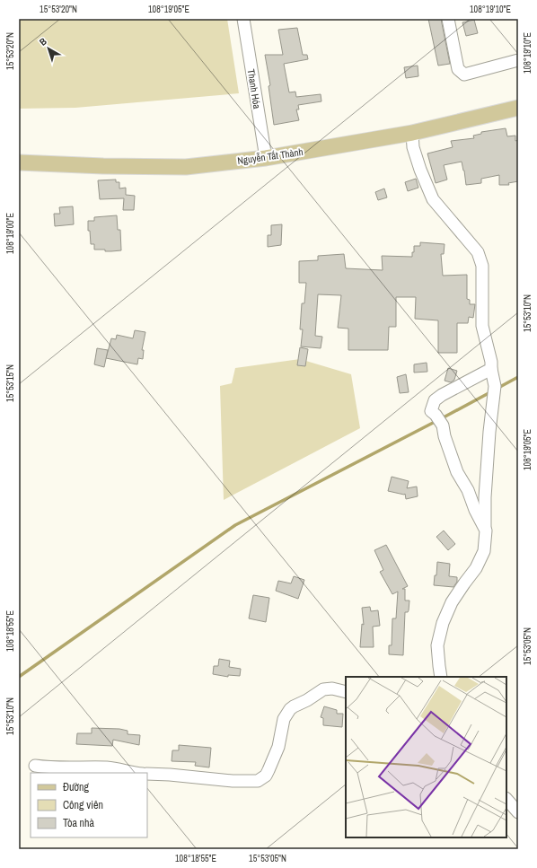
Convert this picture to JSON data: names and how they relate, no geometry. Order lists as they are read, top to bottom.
{
  "streets": {
    "main road": ["Nguyễn Tất Thành"],
    "street": ["Thanh Hóa"]
  },
  "crossings": [
    ["Thanh Hóa", "Nguyễn Tất Thành"]
  ],
  "legend": ["Đường", "Công viên", "Tòa nhà"],
  "north": "top left",
  "coordinates": [
    "15°53'20\"N",
    "108°19'05\"E",
    "108°19'10\"E",
    "108°19'00\"E",
    "15°53'10\"N",
    "15°53'15\"N",
    "108°18'55\"E",
    "15°53'05\"N"
  ]
}
